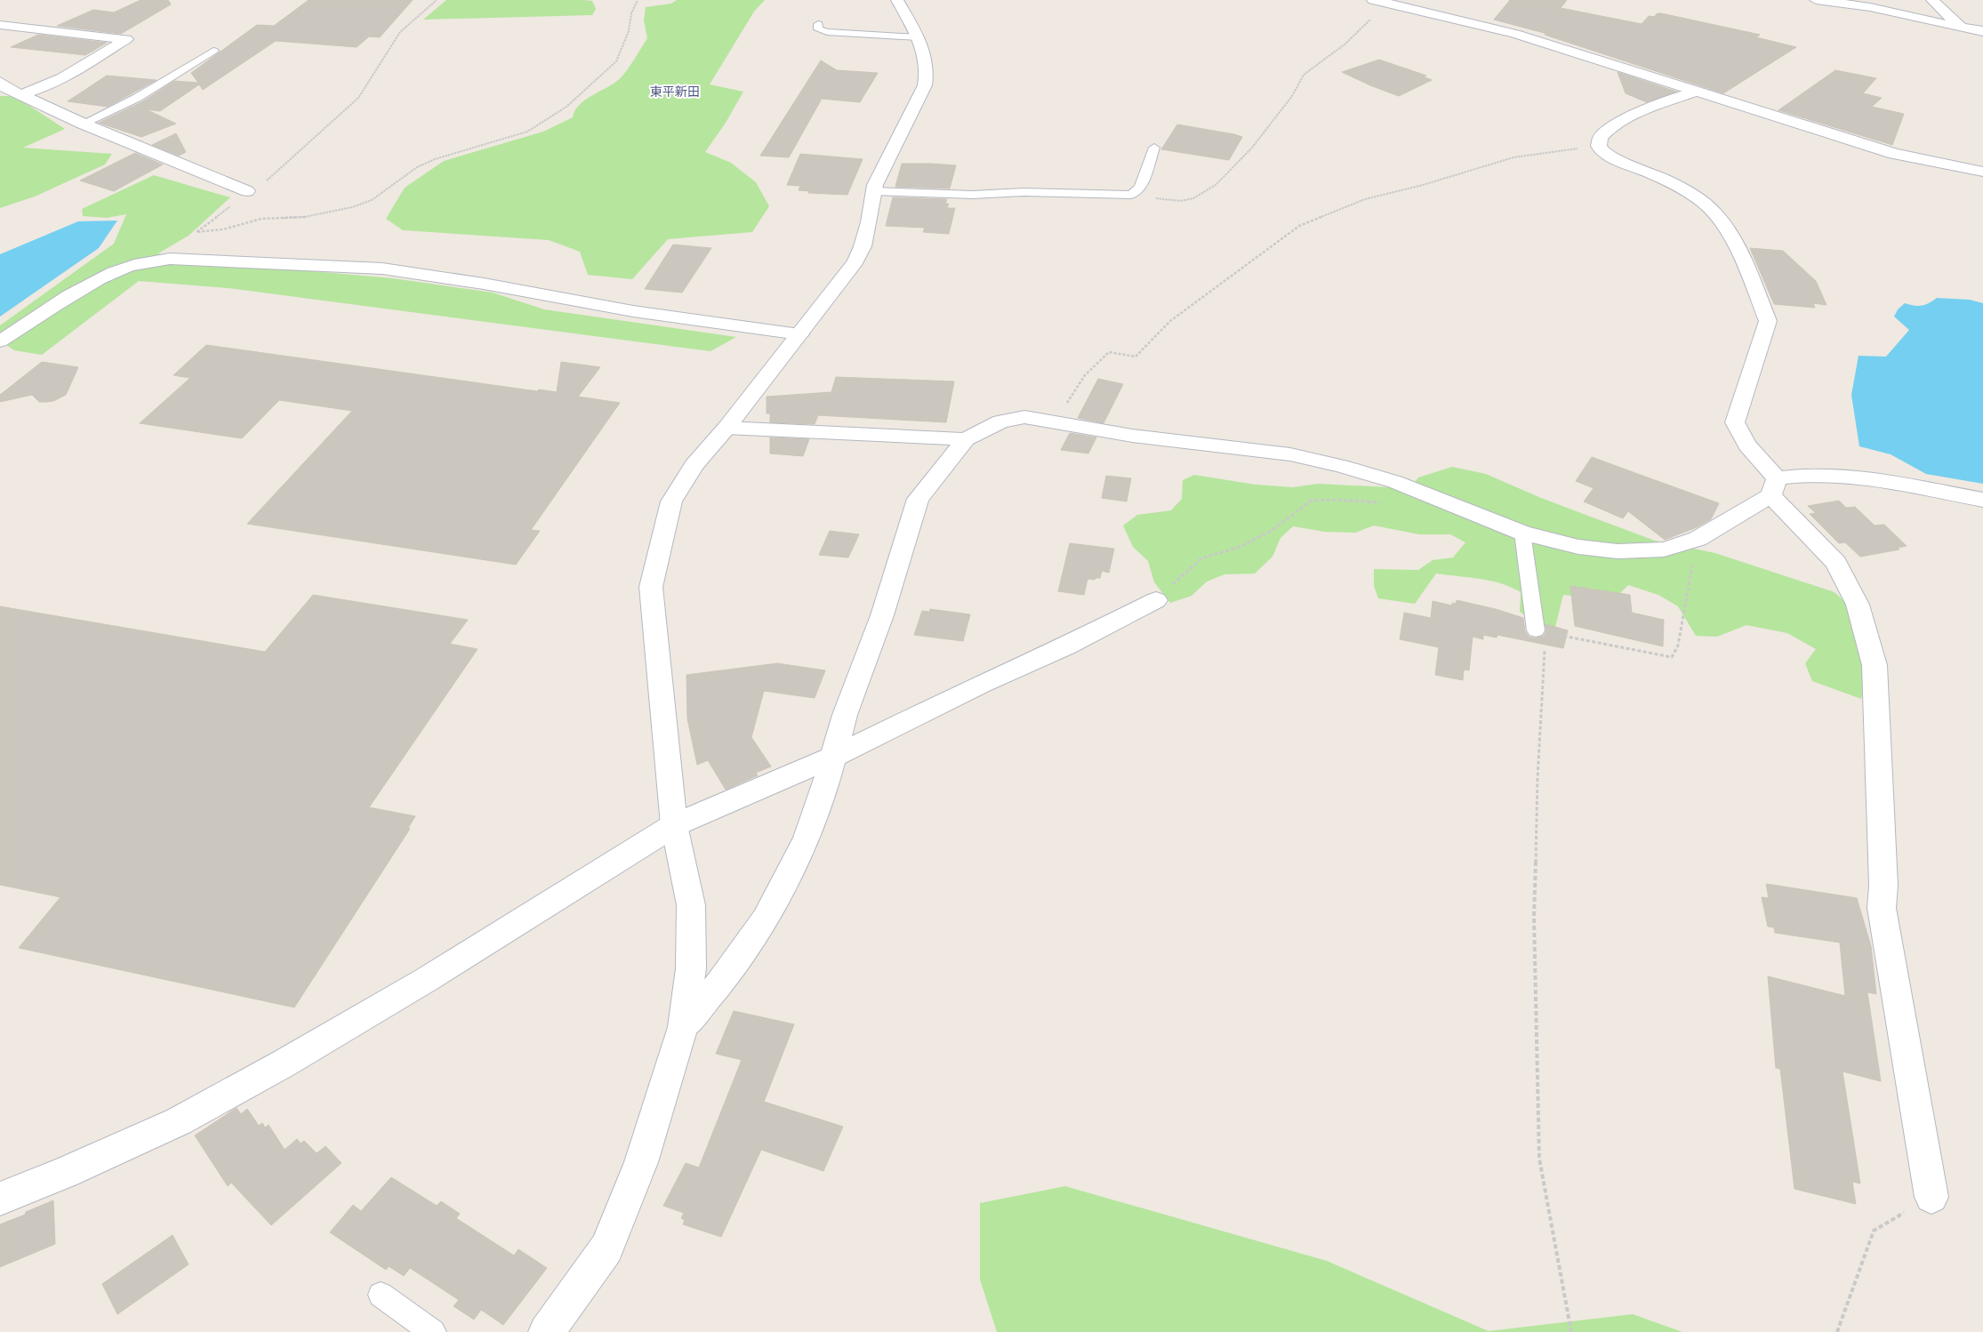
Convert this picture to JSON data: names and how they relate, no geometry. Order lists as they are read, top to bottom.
{
  "districts": ["東平新田"]
}
